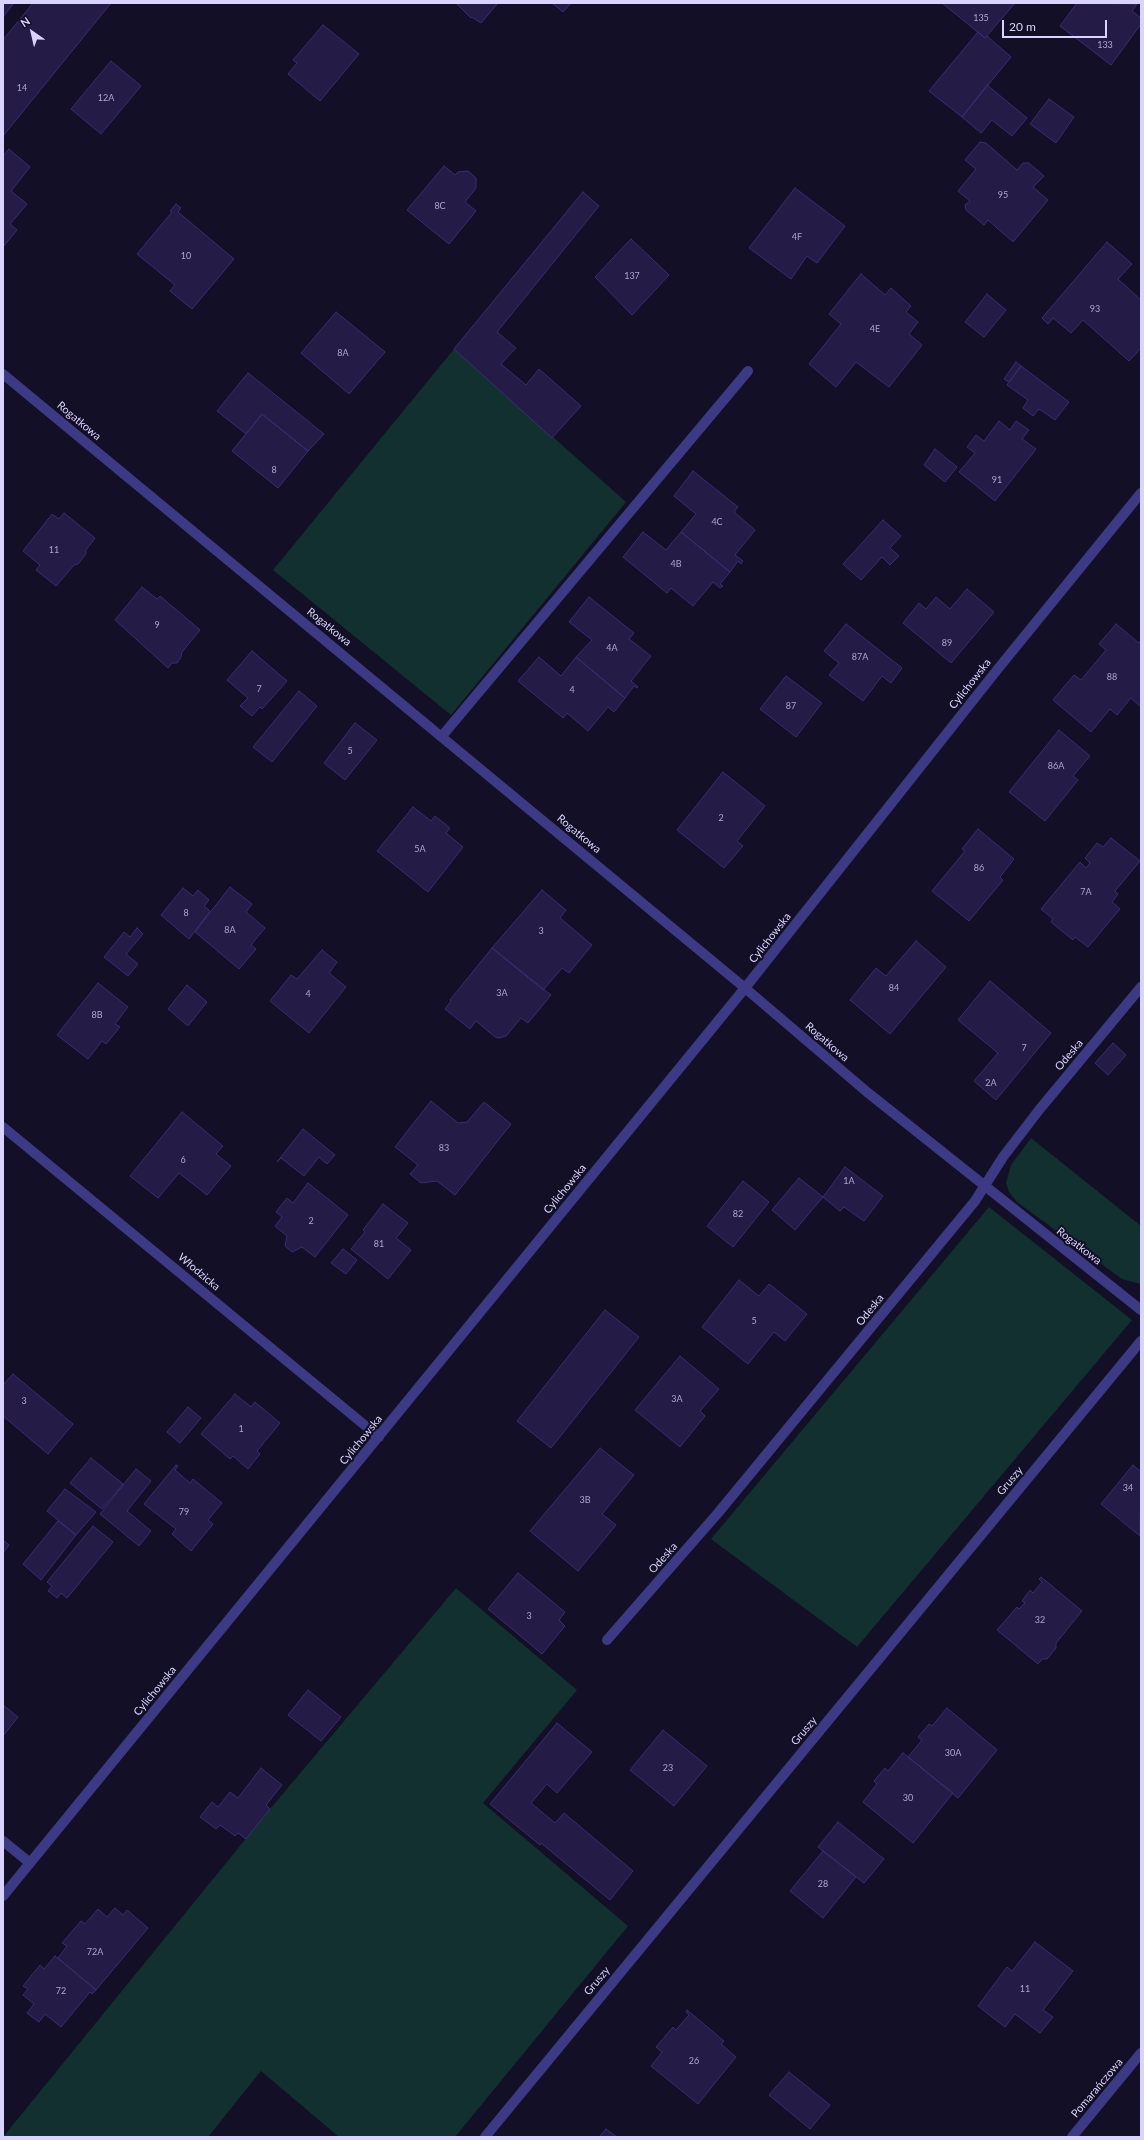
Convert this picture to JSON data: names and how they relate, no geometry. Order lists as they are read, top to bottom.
{
  "streets": {
    "street": [
      "Rogatkowa",
      "Cylichowska",
      "Odeska",
      "Włodzicka",
      "Gruszy",
      "Pomarańczowa"
    ]
  },
  "crossings": [
    ["Rogatkowa", "Cylichowska"],
    ["Rogatkowa", "Odeska"],
    ["Cylichowska", "Włodzicka"]
  ],
  "house_numbers": [
    "135",
    "133",
    "14",
    "12A",
    "95",
    "8C",
    "4F",
    "10",
    "137",
    "93",
    "4E",
    "8A",
    "8",
    "91",
    "4C",
    "11",
    "4B",
    "9",
    "89",
    "4A",
    "87A",
    "88",
    "7",
    "4",
    "87",
    "5",
    "86A",
    "2",
    "5A",
    "86",
    "7A",
    "8",
    "8A",
    "3",
    "84",
    "3A",
    "4",
    "8B",
    "7",
    "2A",
    "83",
    "6",
    "1A",
    "82",
    "2",
    "81",
    "5",
    "3A",
    "3",
    "1",
    "34",
    "3B",
    "79",
    "3",
    "32",
    "30A",
    "23",
    "30",
    "28",
    "72A",
    "11",
    "72",
    "26"
  ],
  "scale_bar": "20 m",
  "north": "top left"
}
